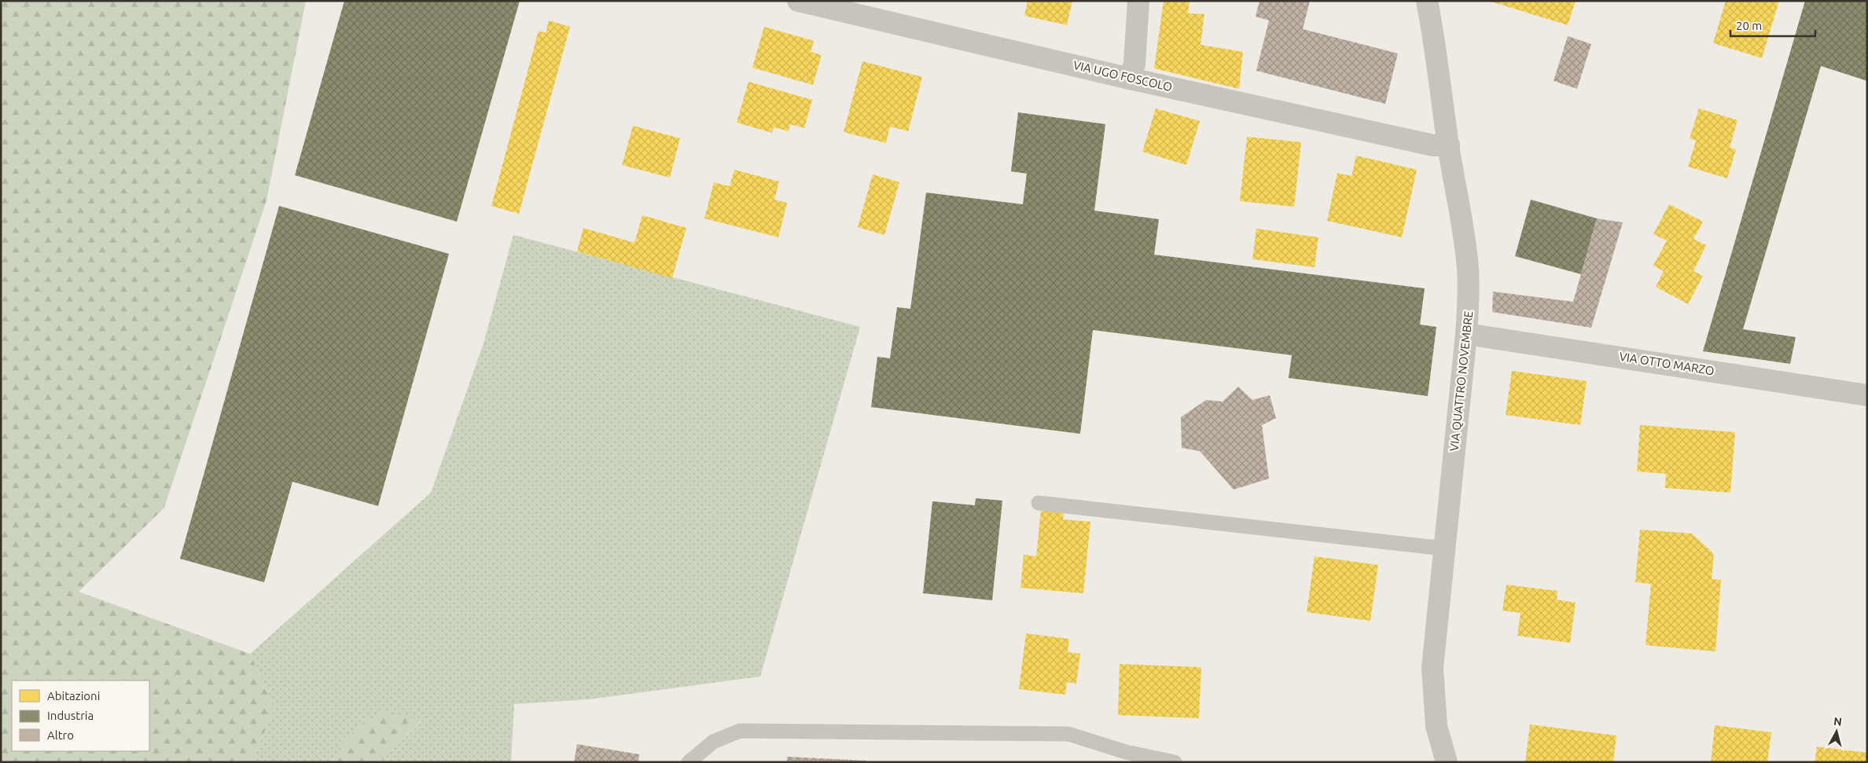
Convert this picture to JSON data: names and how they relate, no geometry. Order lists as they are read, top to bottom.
{
  "streets": {
    "street": ["VIA UGO FOSCOLO", "VIA OTTO MARZO", "VIA QUATTRO NOVEMBRE"]
  },
  "crossings": [
    ["VIA UGO FOSCOLO", "VIA QUATTRO NOVEMBRE"],
    ["VIA OTTO MARZO", "VIA QUATTRO NOVEMBRE"]
  ],
  "legend": ["Abitazioni", "Industria", "Altro"],
  "scale_bar": "20 m",
  "north": "top"
}
